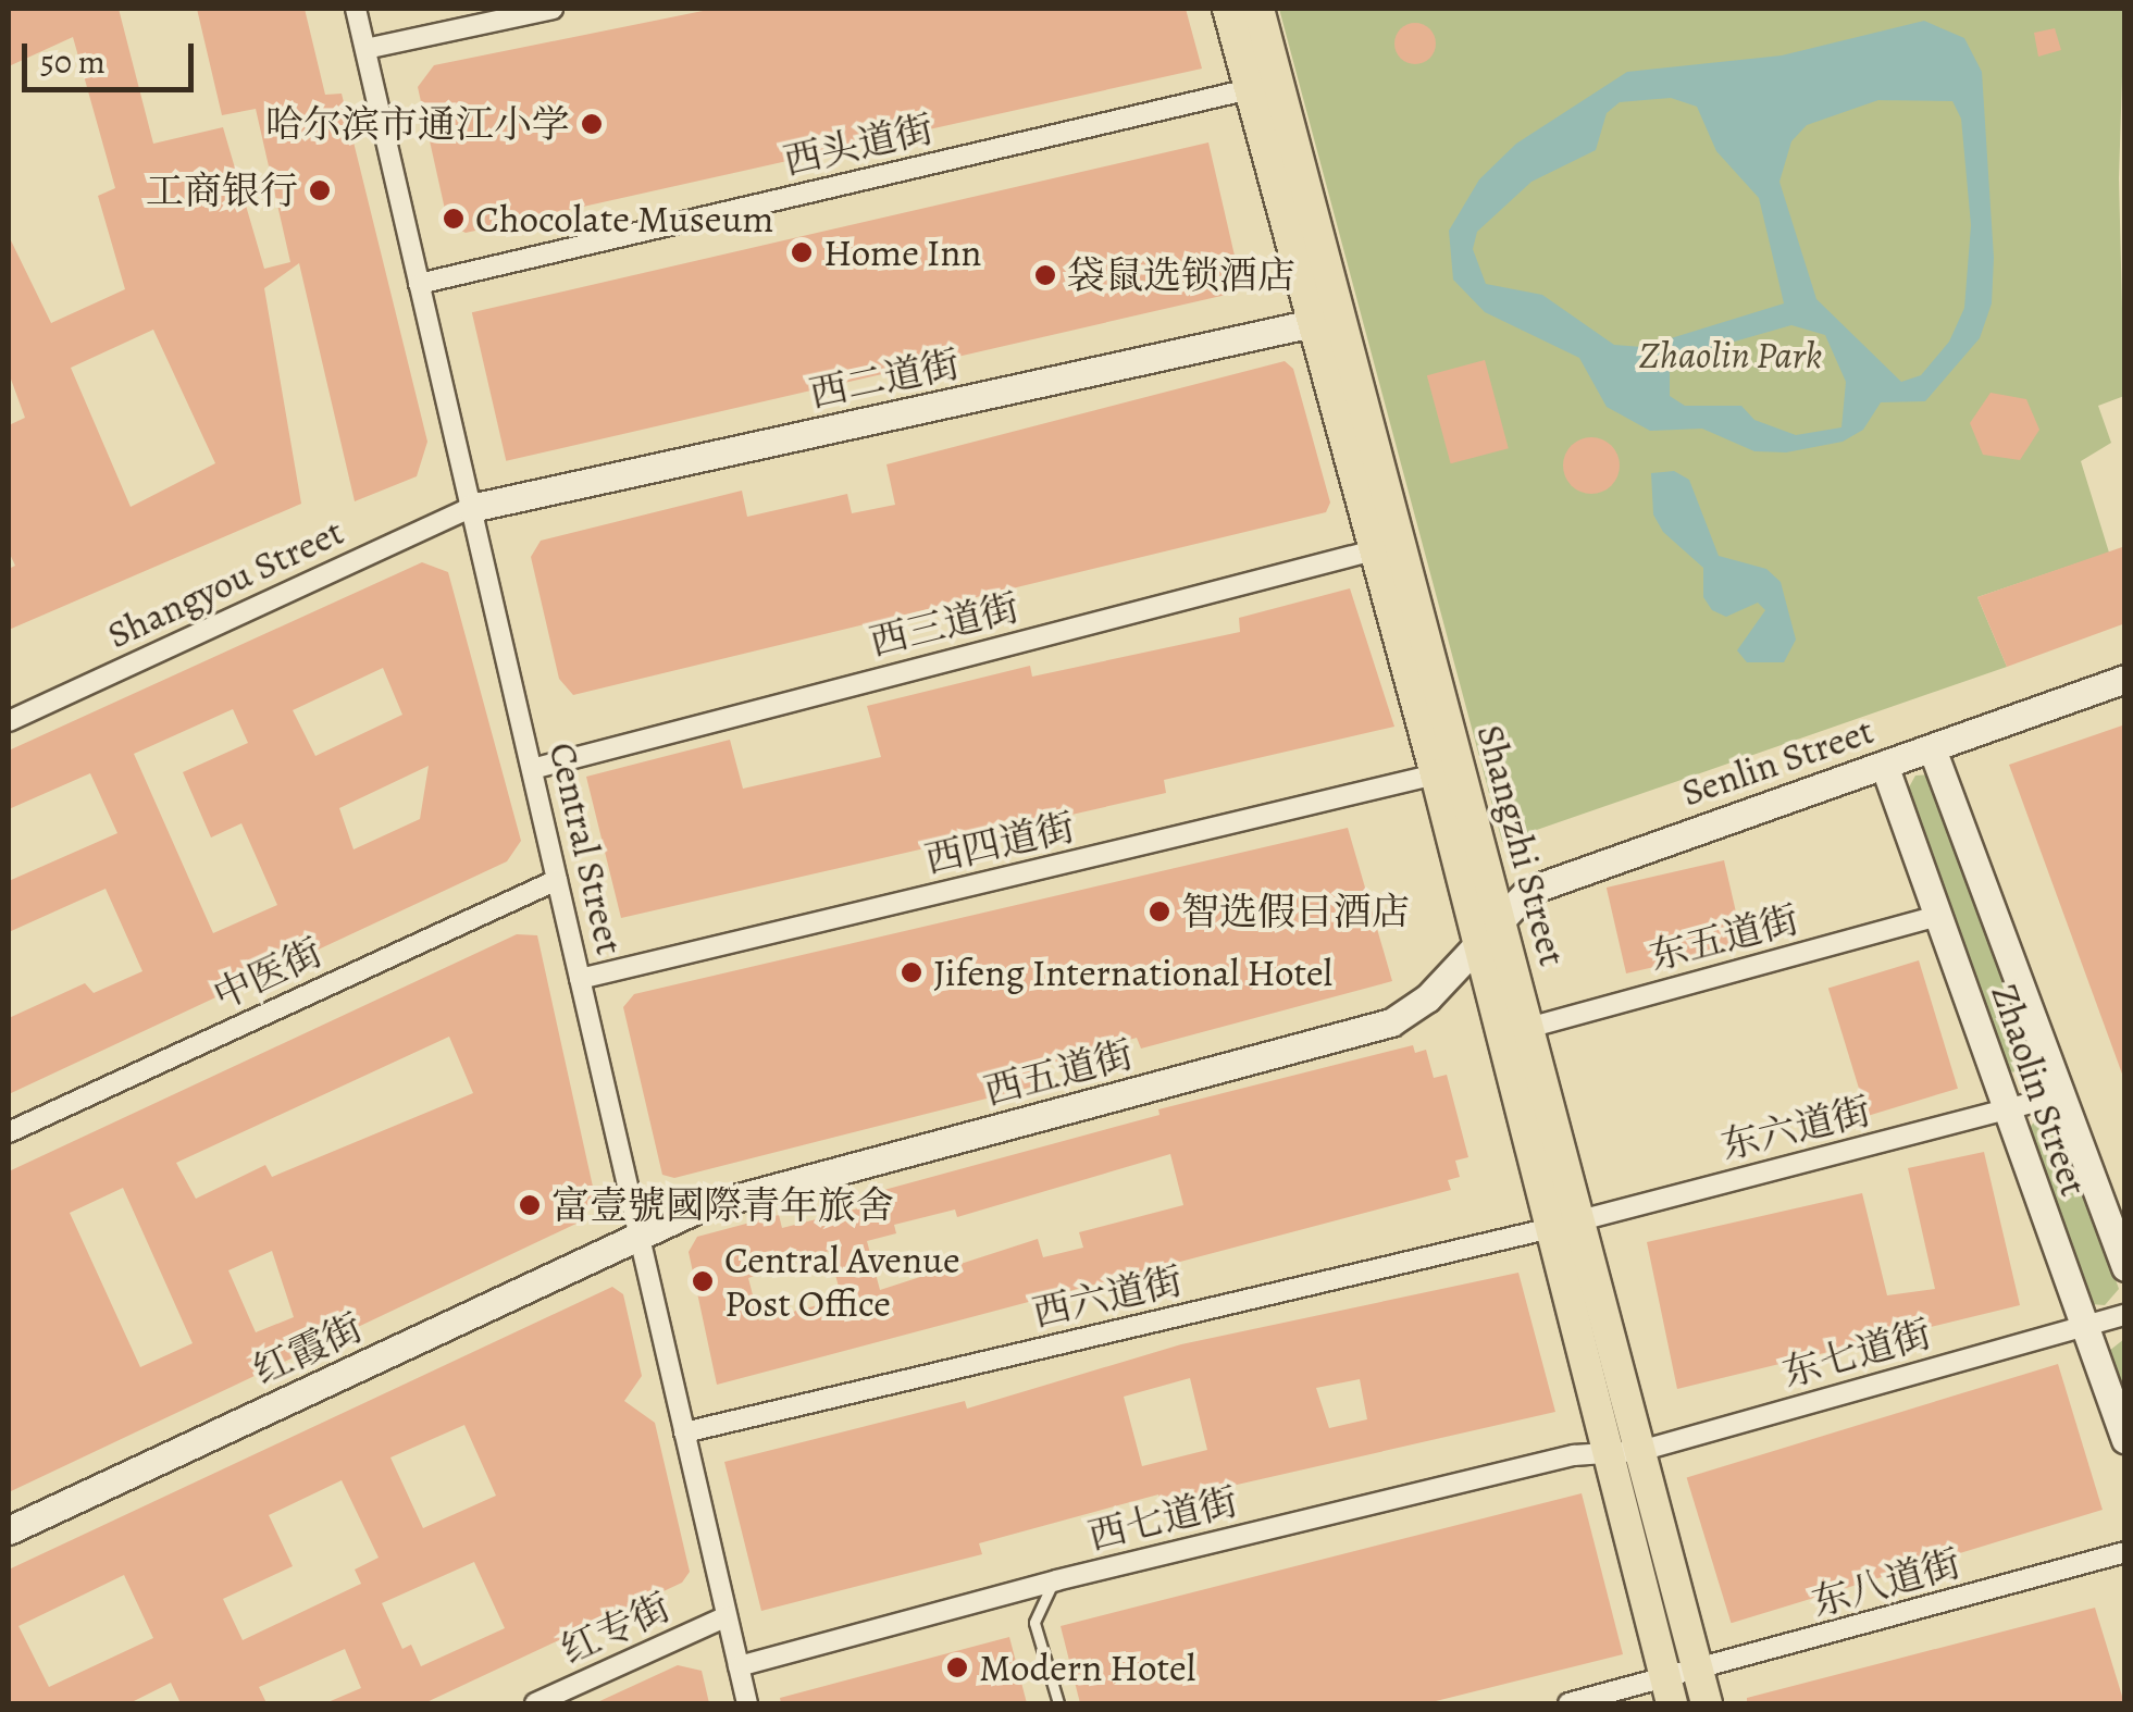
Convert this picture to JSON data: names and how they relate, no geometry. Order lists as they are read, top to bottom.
{
  "streets": {
    "main road": [
      "西二道街",
      "Senlin Street",
      "Shangzhi Street",
      "西五道街",
      "Zhaolin Street",
      "红霞街"
    ],
    "street": [
      "西头道街",
      "Shangyou Street",
      "西三道街",
      "西四道街",
      "Central Street",
      "东五道街",
      "中医街",
      "东六道街",
      "西六道街",
      "东七道街",
      "西七道街",
      "东八道街",
      "红专街"
    ]
  },
  "crossings": [
    ["西头道街", "Shangzhi Street"],
    ["西头道街", "Central Street"],
    ["西二道街", "Shangyou Street"],
    ["西二道街", "Shangzhi Street"],
    ["西二道街", "Central Street"],
    ["Shangyou Street", "Central Street"],
    ["西三道街", "Shangzhi Street"],
    ["西三道街", "Central Street"],
    ["Senlin Street", "Shangzhi Street"],
    ["Senlin Street", "西五道街"],
    ["Senlin Street", "Zhaolin Street"],
    ["西四道街", "Shangzhi Street"],
    ["西四道街", "Central Street"],
    ["Shangzhi Street", "东五道街"],
    ["Shangzhi Street", "西五道街"],
    ["Shangzhi Street", "东六道街"],
    ["Shangzhi Street", "西六道街"],
    ["Shangzhi Street", "东七道街"],
    ["Shangzhi Street", "西七道街"],
    ["Shangzhi Street", "东八道街"],
    ["Central Street", "中医街"],
    ["Central Street", "西五道街"],
    ["Central Street", "西六道街"],
    ["Central Street", "红霞街"],
    ["Central Street", "西七道街"],
    ["Central Street", "红专街"],
    ["东五道街", "Zhaolin Street"],
    ["西五道街", "红霞街"],
    ["Zhaolin Street", "东六道街"],
    ["Zhaolin Street", "东七道街"],
    ["东六道街", "西六道街"],
    ["东七道街", "西七道街"]
  ],
  "parks": ["Zhaolin Park"],
  "places": [
    "哈尔滨市通江小学",
    "工商银行",
    "Chocolate Museum",
    "Home Inn",
    "袋鼠选锁酒店",
    "智选假日酒店",
    "Jifeng International Hotel",
    "富壹號國際青年旅舍",
    "Central Avenue Post Office",
    "Modern Hotel"
  ],
  "scale_bar": "50 m"
}
